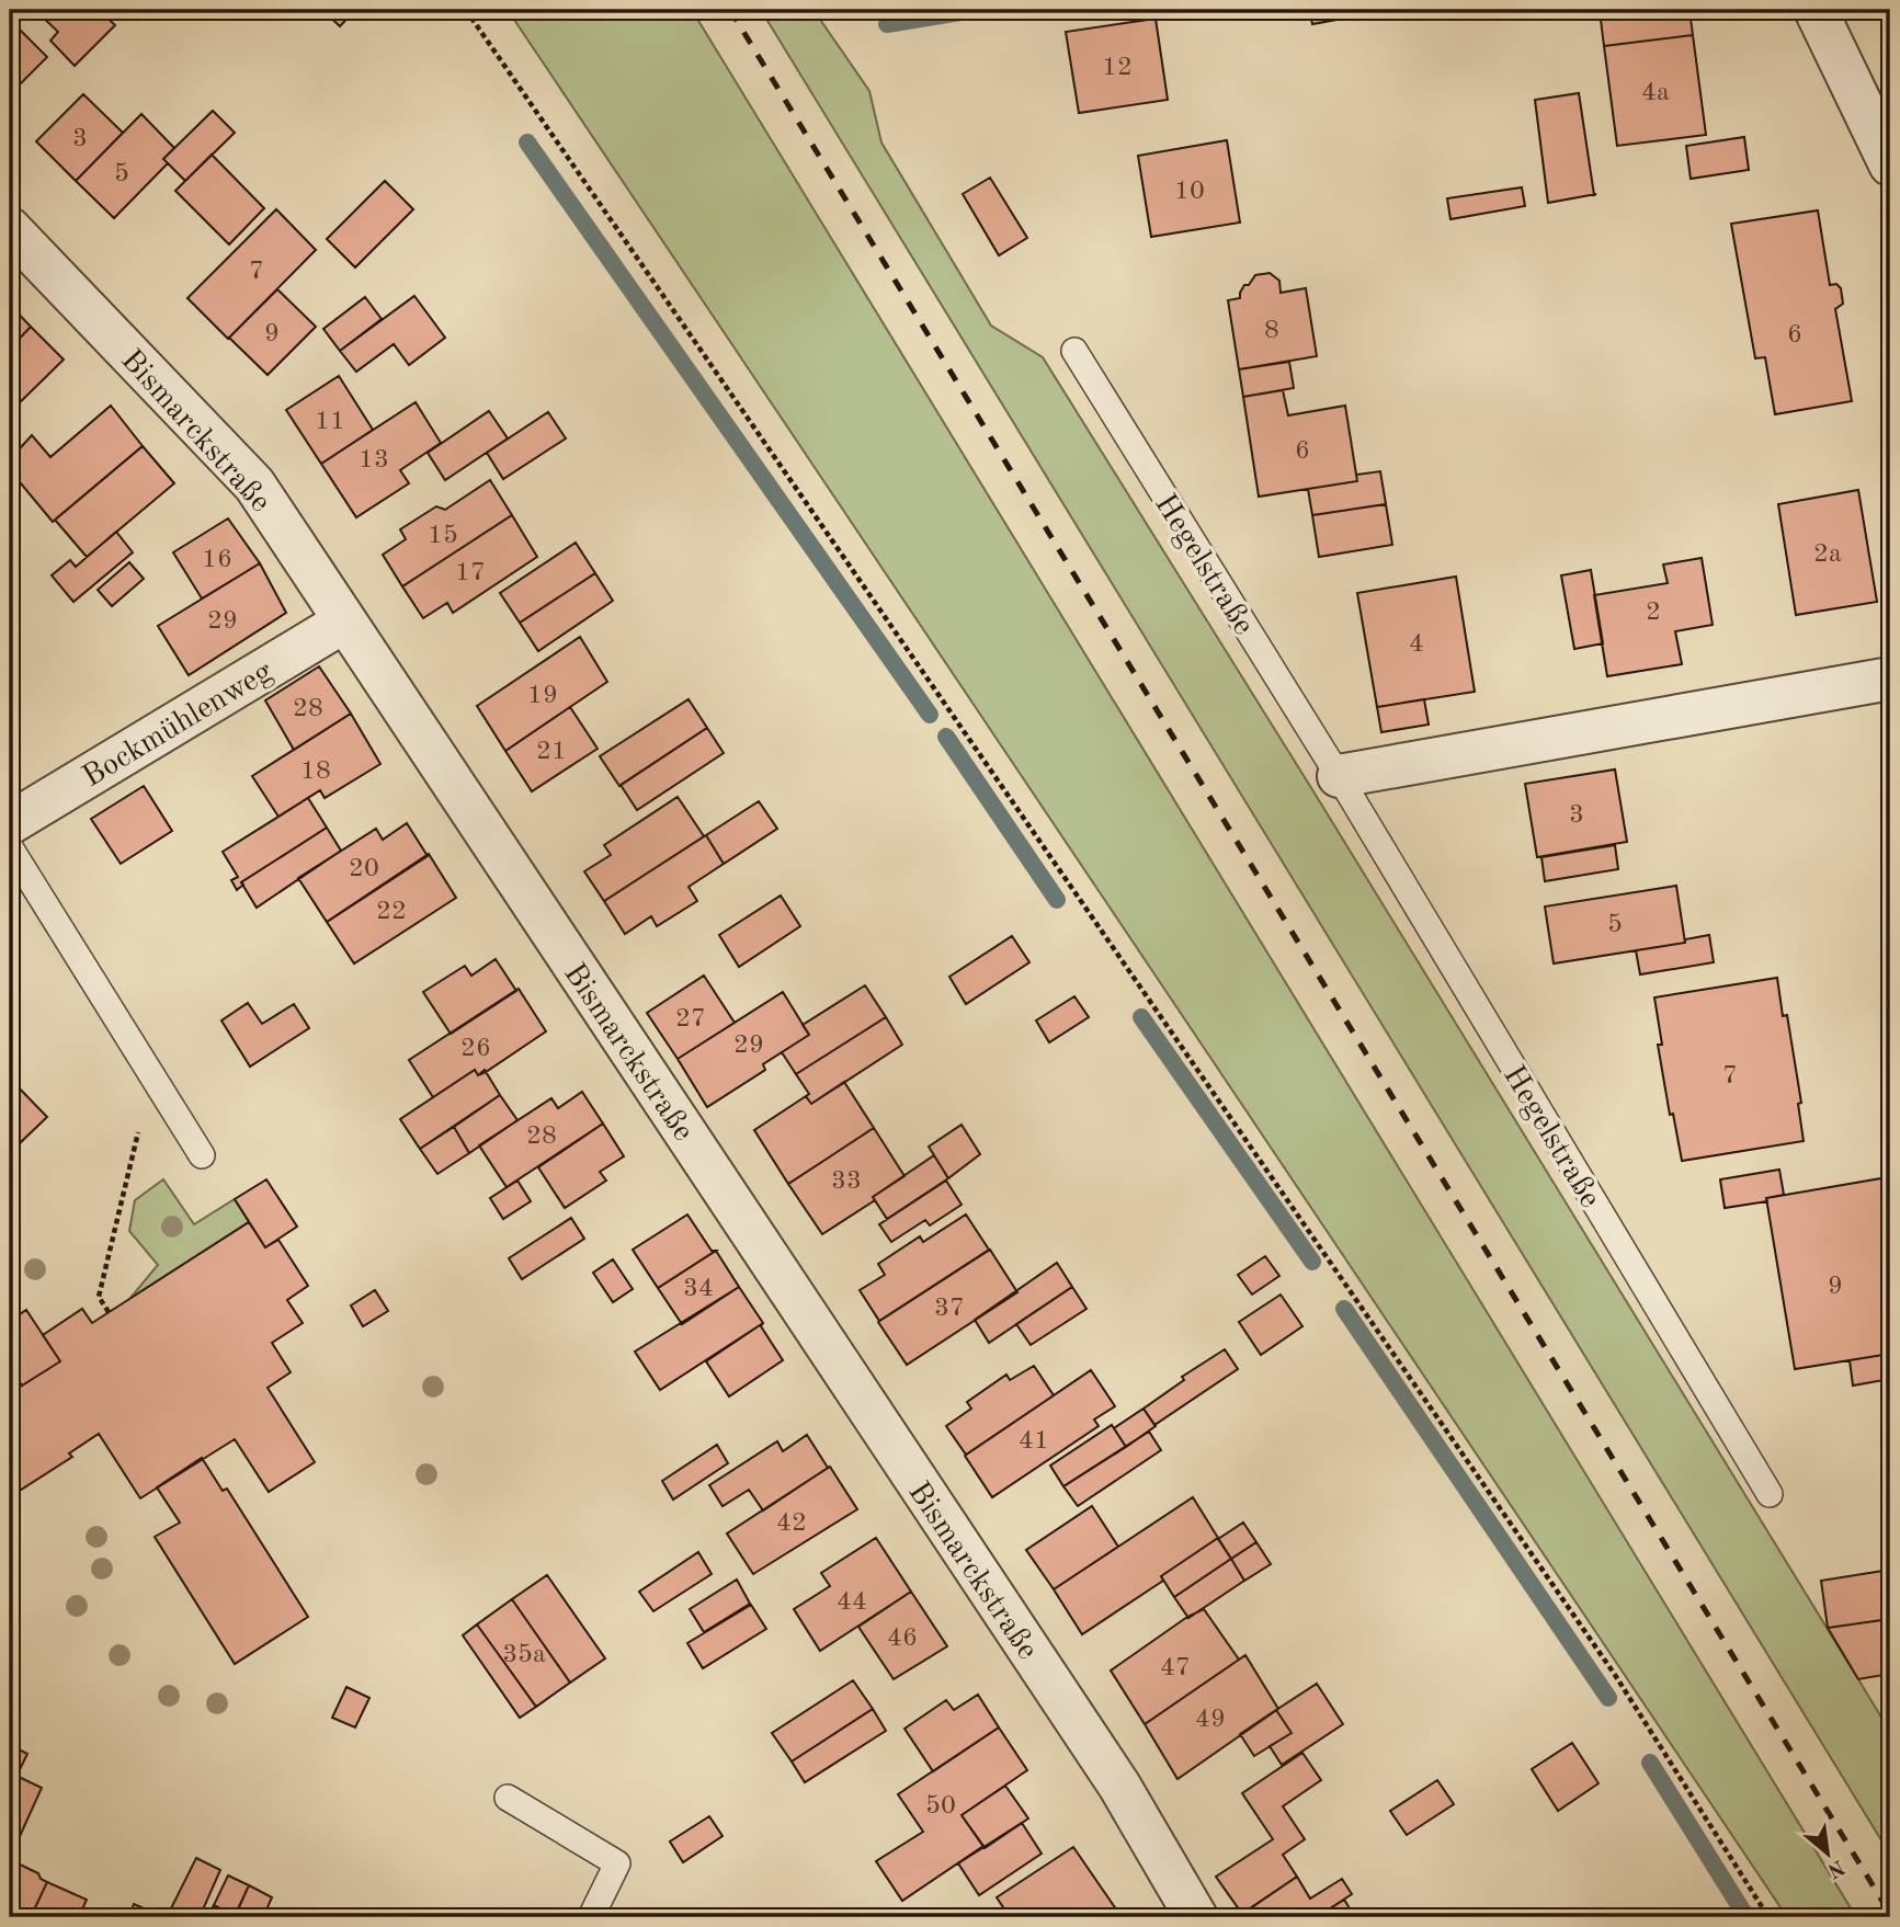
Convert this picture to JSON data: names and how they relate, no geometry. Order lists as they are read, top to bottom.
{
  "streets": {
    "street": ["Bismarckstraße", "Bockmühlenweg"],
    "lane": ["Hegelstraße"]
  },
  "crossings": [
    ["Bismarckstraße", "Bockmühlenweg"]
  ],
  "house_numbers": [
    "12",
    "4a",
    "3",
    "5",
    "10",
    "7",
    "8",
    "9",
    "6",
    "11",
    "6",
    "13",
    "15",
    "2a",
    "16",
    "17",
    "2",
    "29",
    "4",
    "19",
    "28",
    "21",
    "18",
    "3",
    "20",
    "22",
    "5",
    "27",
    "29",
    "26",
    "7",
    "28",
    "33",
    "9",
    "34",
    "37",
    "41",
    "42",
    "44",
    "46",
    "35a",
    "47",
    "49",
    "50"
  ],
  "north": "bottom right"
}
